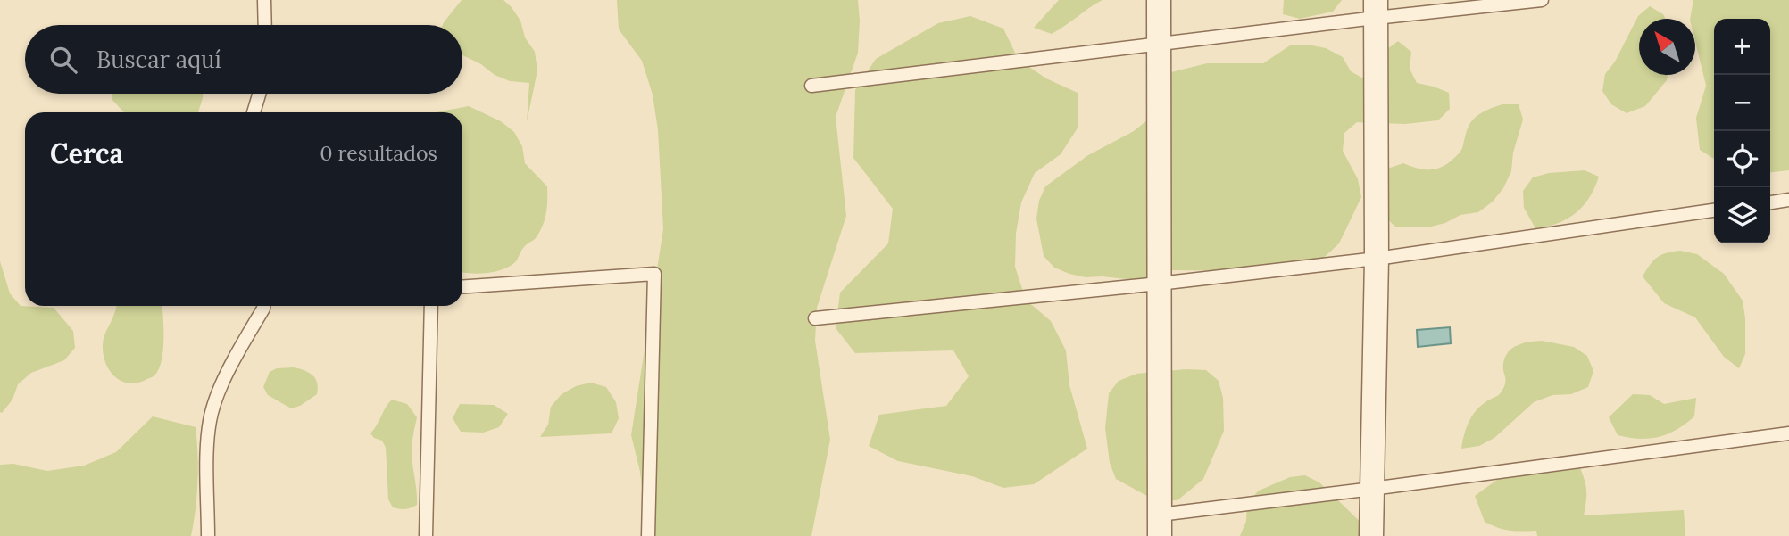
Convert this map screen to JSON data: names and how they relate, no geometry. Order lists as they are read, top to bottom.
{
  "north": "top left",
  "page": {
    "map_buttons": ["+", "−"],
    "search": "Buscar aquí",
    "heading": ["Cerca", "0 resultados"]
  }
}
